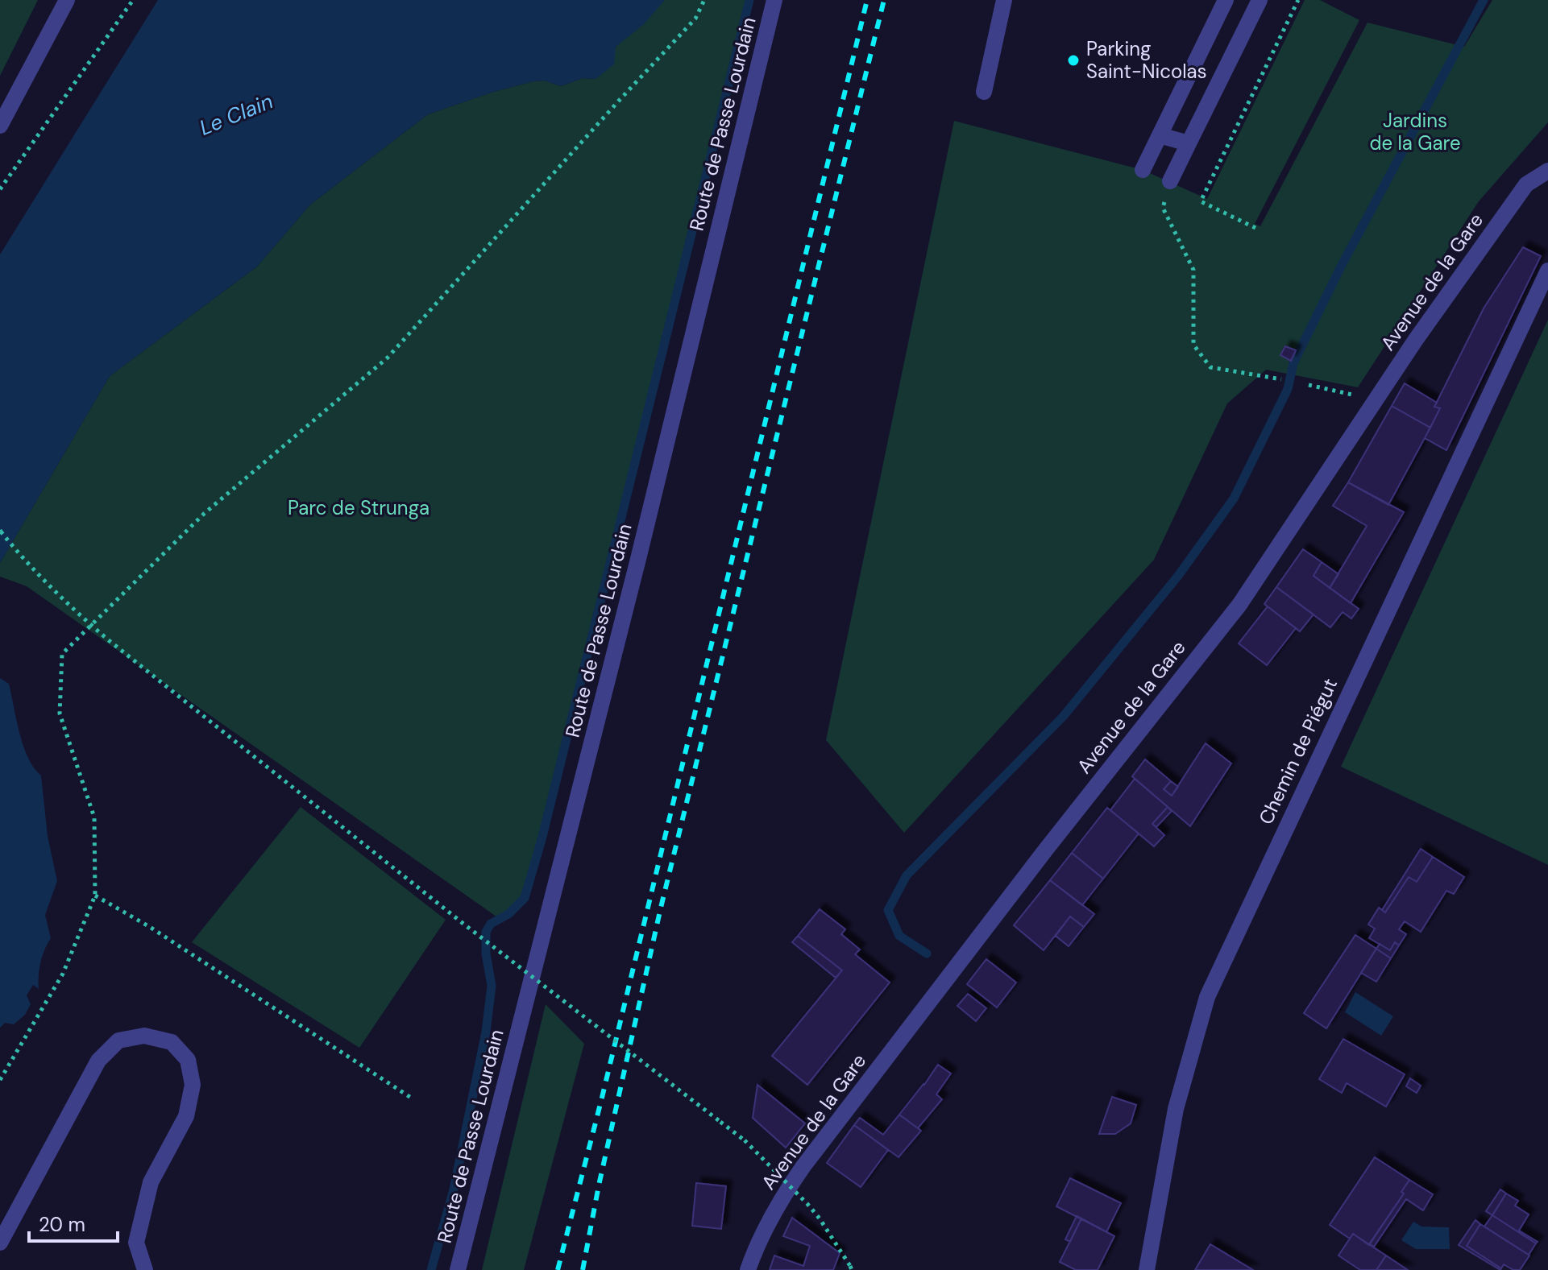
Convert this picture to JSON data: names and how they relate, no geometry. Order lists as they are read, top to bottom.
{
  "streets": {
    "street": ["Route de Passe Lourdain", "Avenue de la Gare", "Chemin de Piégut"]
  },
  "water": ["Le Clain"],
  "parks": ["Jardins de la Gare", "Parc de Strunga"],
  "places": ["Parking Saint-Nicolas"],
  "scale_bar": "20 m"
}
